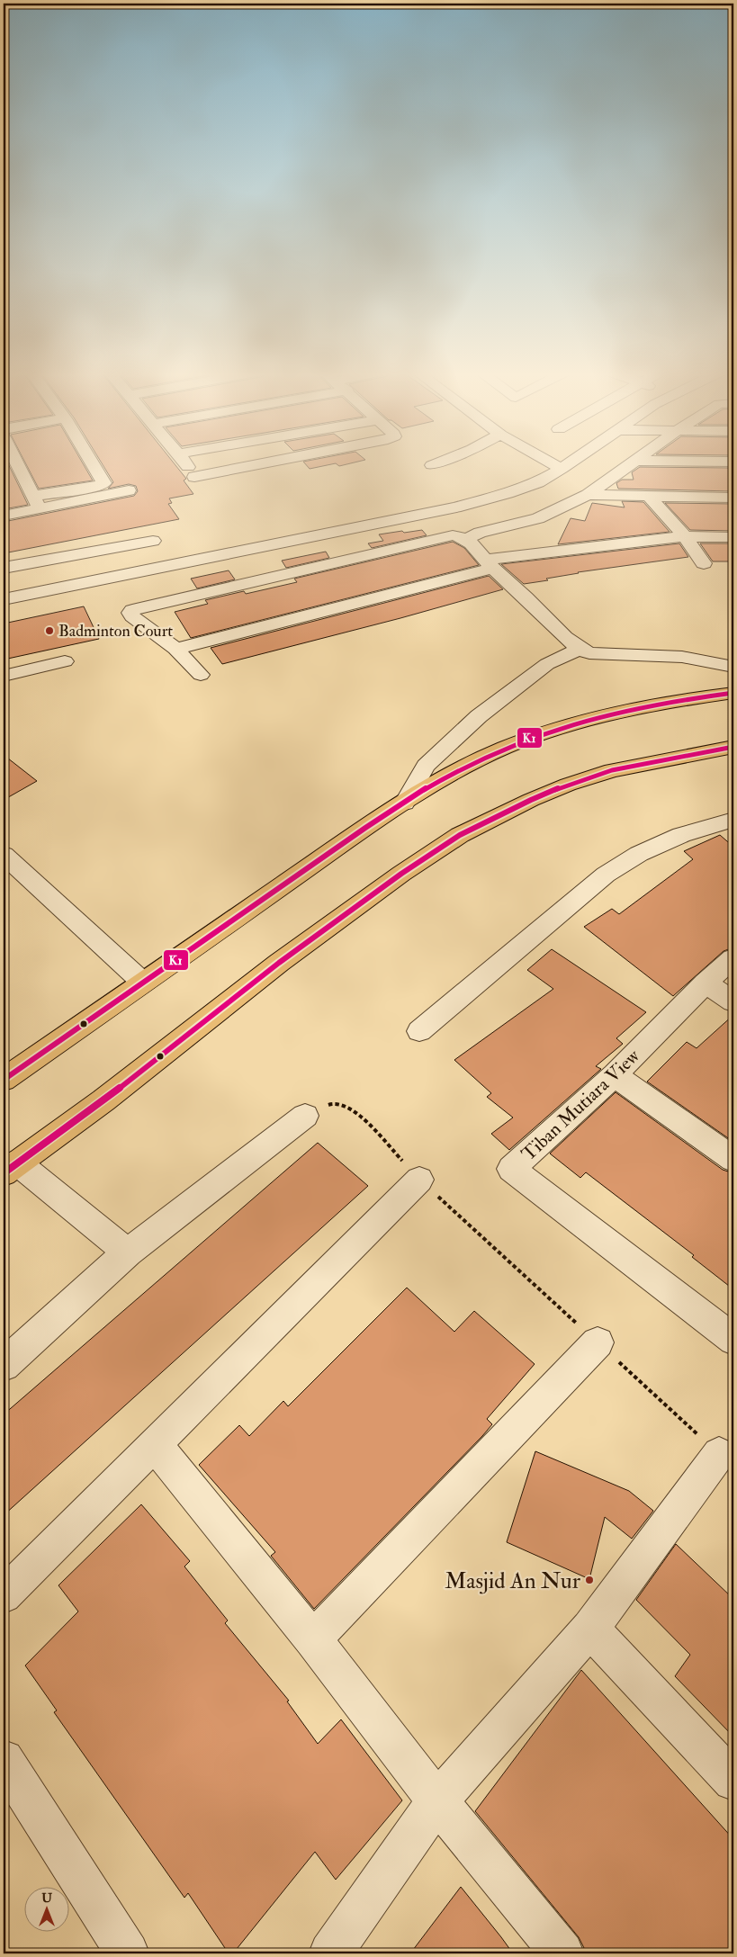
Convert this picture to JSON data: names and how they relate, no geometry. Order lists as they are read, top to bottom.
{
  "streets": {
    "street": ["Tiban Mutiara View"]
  },
  "places": ["Badminton Court", "Masjid An Nur"],
  "lines": ["transit line K1"],
  "north": "top"
}
